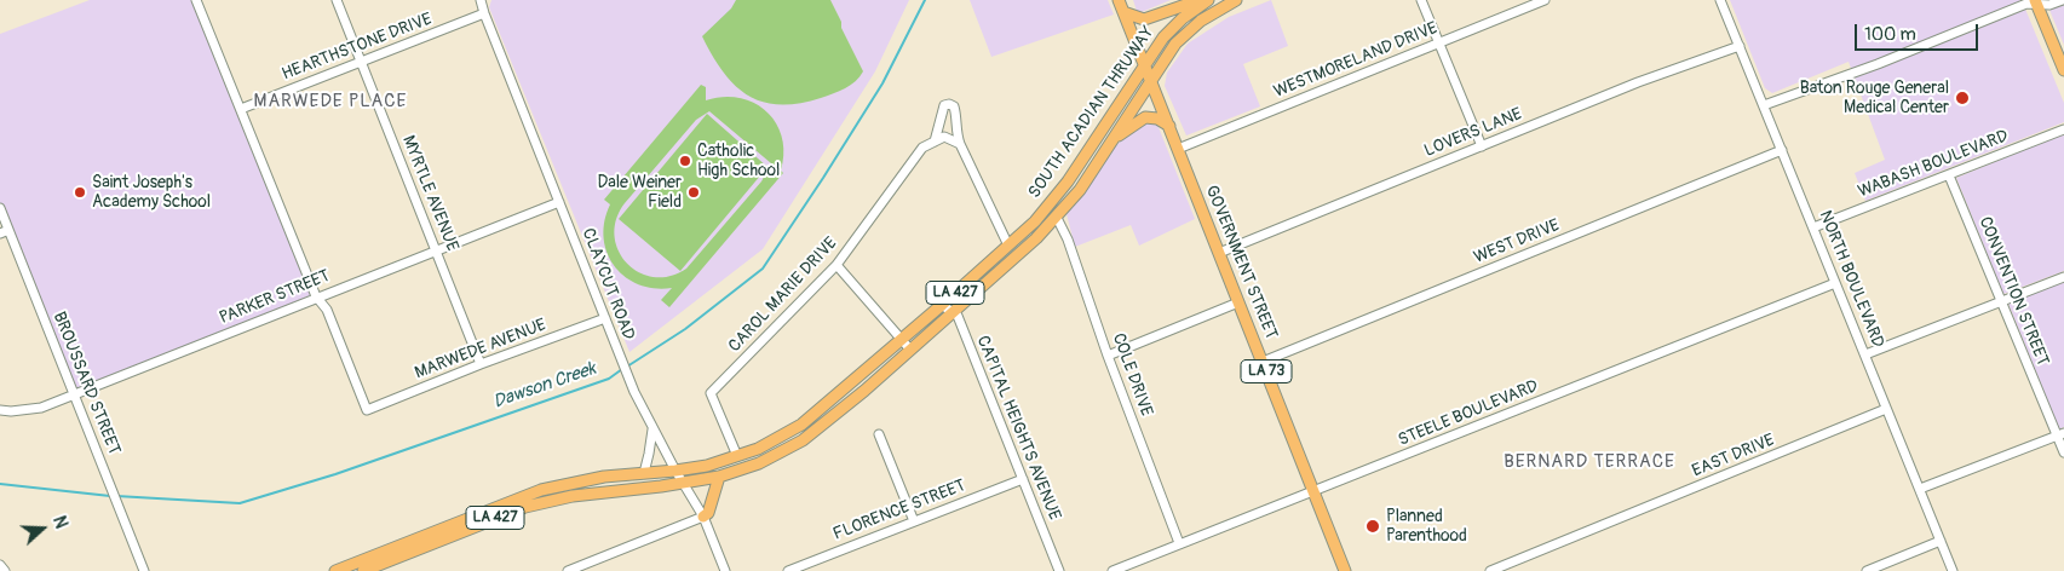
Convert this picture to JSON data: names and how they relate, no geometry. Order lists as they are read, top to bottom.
{
  "streets": {
    "main road": [
      "SOUTH ACADIAN THRUWAY",
      "GOVERNMENT STREET",
      "LA 427",
      "LA 73"
    ],
    "street": [
      "HEARTHSTONE DRIVE",
      "WESTMORELAND DRIVE",
      "LOVERS LANE",
      "WABASH BOULEVARD",
      "MYRTLE AVENUE",
      "WEST DRIVE",
      "NORTH BOULEVARD",
      "CLAYCUT ROAD",
      "CONVENTION STREET",
      "CAROL MARIE DRIVE",
      "PARKER STREET",
      "MARWEDE AVENUE",
      "COLE DRIVE",
      "BROUSSARD STREET",
      "STEELE BOULEVARD",
      "CAPITAL HEIGHTS AVENUE",
      "EAST DRIVE",
      "FLORENCE STREET"
    ]
  },
  "crossings": [
    ["HEARTHSTONE DRIVE", "MYRTLE AVENUE"],
    ["HEARTHSTONE DRIVE", "CLAYCUT ROAD"],
    ["WESTMORELAND DRIVE", "GOVERNMENT STREET"],
    ["SOUTH ACADIAN THRUWAY", "GOVERNMENT STREET"],
    ["SOUTH ACADIAN THRUWAY", "CLAYCUT ROAD"],
    ["SOUTH ACADIAN THRUWAY", "CAROL MARIE DRIVE"],
    ["SOUTH ACADIAN THRUWAY", "COLE DRIVE"],
    ["SOUTH ACADIAN THRUWAY", "CAPITAL HEIGHTS AVENUE"],
    ["LOVERS LANE", "GOVERNMENT STREET"],
    ["LOVERS LANE", "NORTH BOULEVARD"],
    ["WABASH BOULEVARD", "NORTH BOULEVARD"],
    ["WABASH BOULEVARD", "CONVENTION STREET"],
    ["MYRTLE AVENUE", "PARKER STREET"],
    ["MYRTLE AVENUE", "MARWEDE AVENUE"],
    ["WEST DRIVE", "GOVERNMENT STREET"],
    ["WEST DRIVE", "NORTH BOULEVARD"],
    ["GOVERNMENT STREET", "STEELE BOULEVARD"],
    ["NORTH BOULEVARD", "STEELE BOULEVARD"],
    ["NORTH BOULEVARD", "EAST DRIVE"],
    ["CLAYCUT ROAD", "PARKER STREET"],
    ["CLAYCUT ROAD", "MARWEDE AVENUE"],
    ["PARKER STREET", "MARWEDE AVENUE"],
    ["PARKER STREET", "BROUSSARD STREET"],
    ["COLE DRIVE", "STEELE BOULEVARD"],
    ["CAPITAL HEIGHTS AVENUE", "FLORENCE STREET"]
  ],
  "districts": ["MARWEDE PLACE", "BERNARD TERRACE"],
  "water": ["Dawson Creek"],
  "places": [
    "Baton Rouge General Medical Center",
    "Catholic High School",
    "Saint Joseph's Academy School",
    "Dale Weiner Field",
    "Planned Parenthood"
  ],
  "scale_bar": "100 m",
  "north": "right"
}
